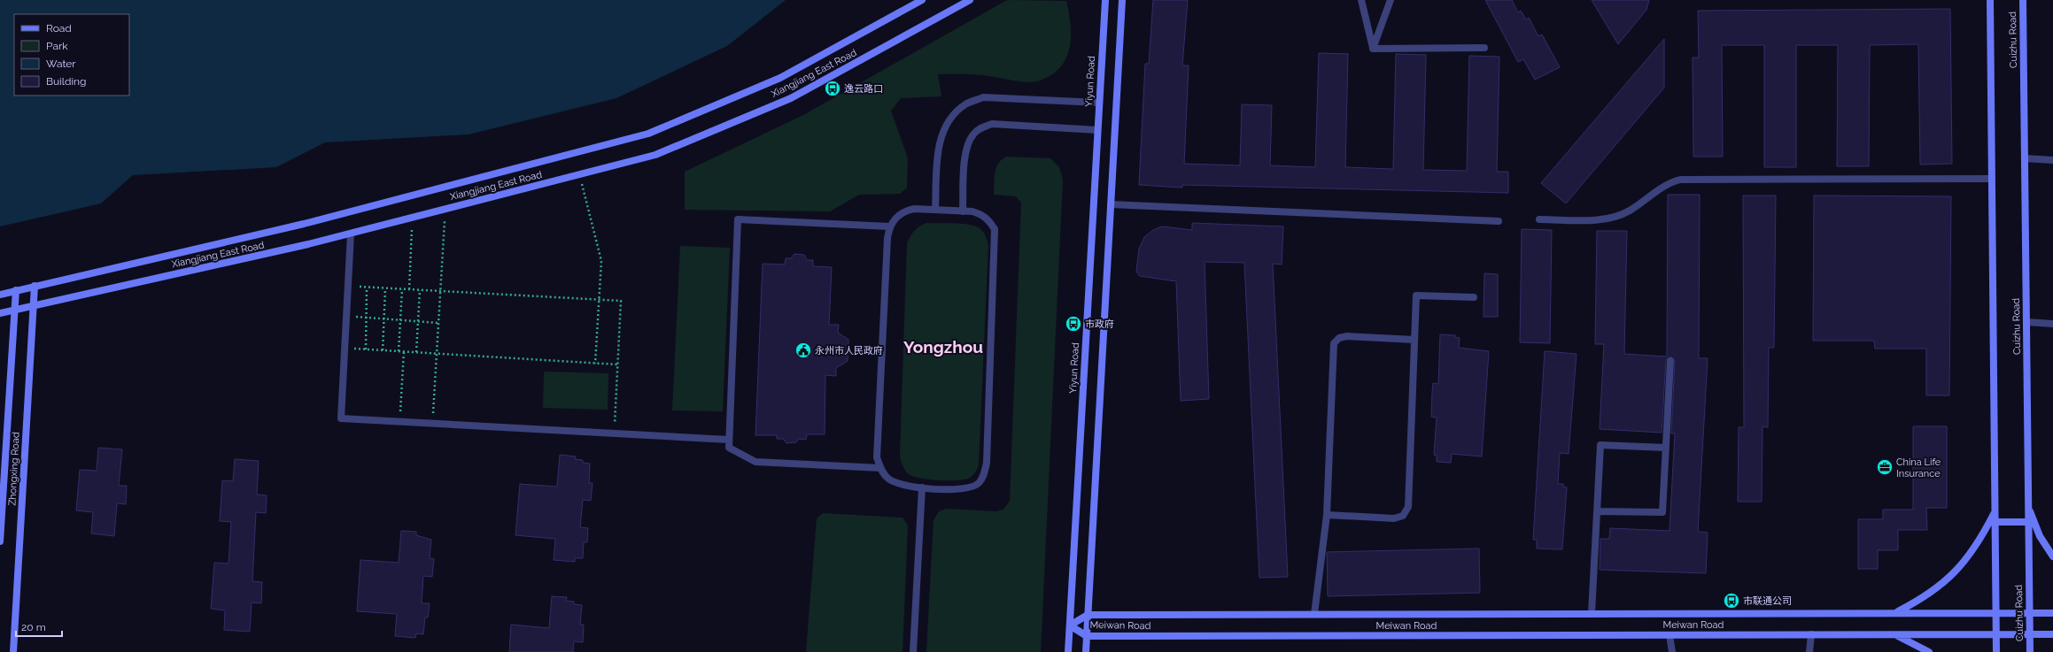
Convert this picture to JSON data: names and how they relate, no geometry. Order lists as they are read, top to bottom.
{
  "streets": {
    "street": [
      "Cuizhu Road",
      "Xiangjiang East Road",
      "Yiyun Road",
      "Zhongxing Road",
      "Meiwan Road"
    ]
  },
  "crossings": [
    ["Cuizhu Road", "Meiwan Road"],
    ["Xiangjiang East Road", "Zhongxing Road"],
    ["Yiyun Road", "Meiwan Road"]
  ],
  "districts": ["Yongzhou"],
  "places": {
    "bus stop": ["逸云路口", "市政府", "市联通公司"],
    "public building": ["永州市人民政府"],
    "office": ["China Life Insurance"]
  },
  "legend": [
    "Road",
    "Park",
    "Water",
    "Building"
  ],
  "scale_bar": "20 m"
}
